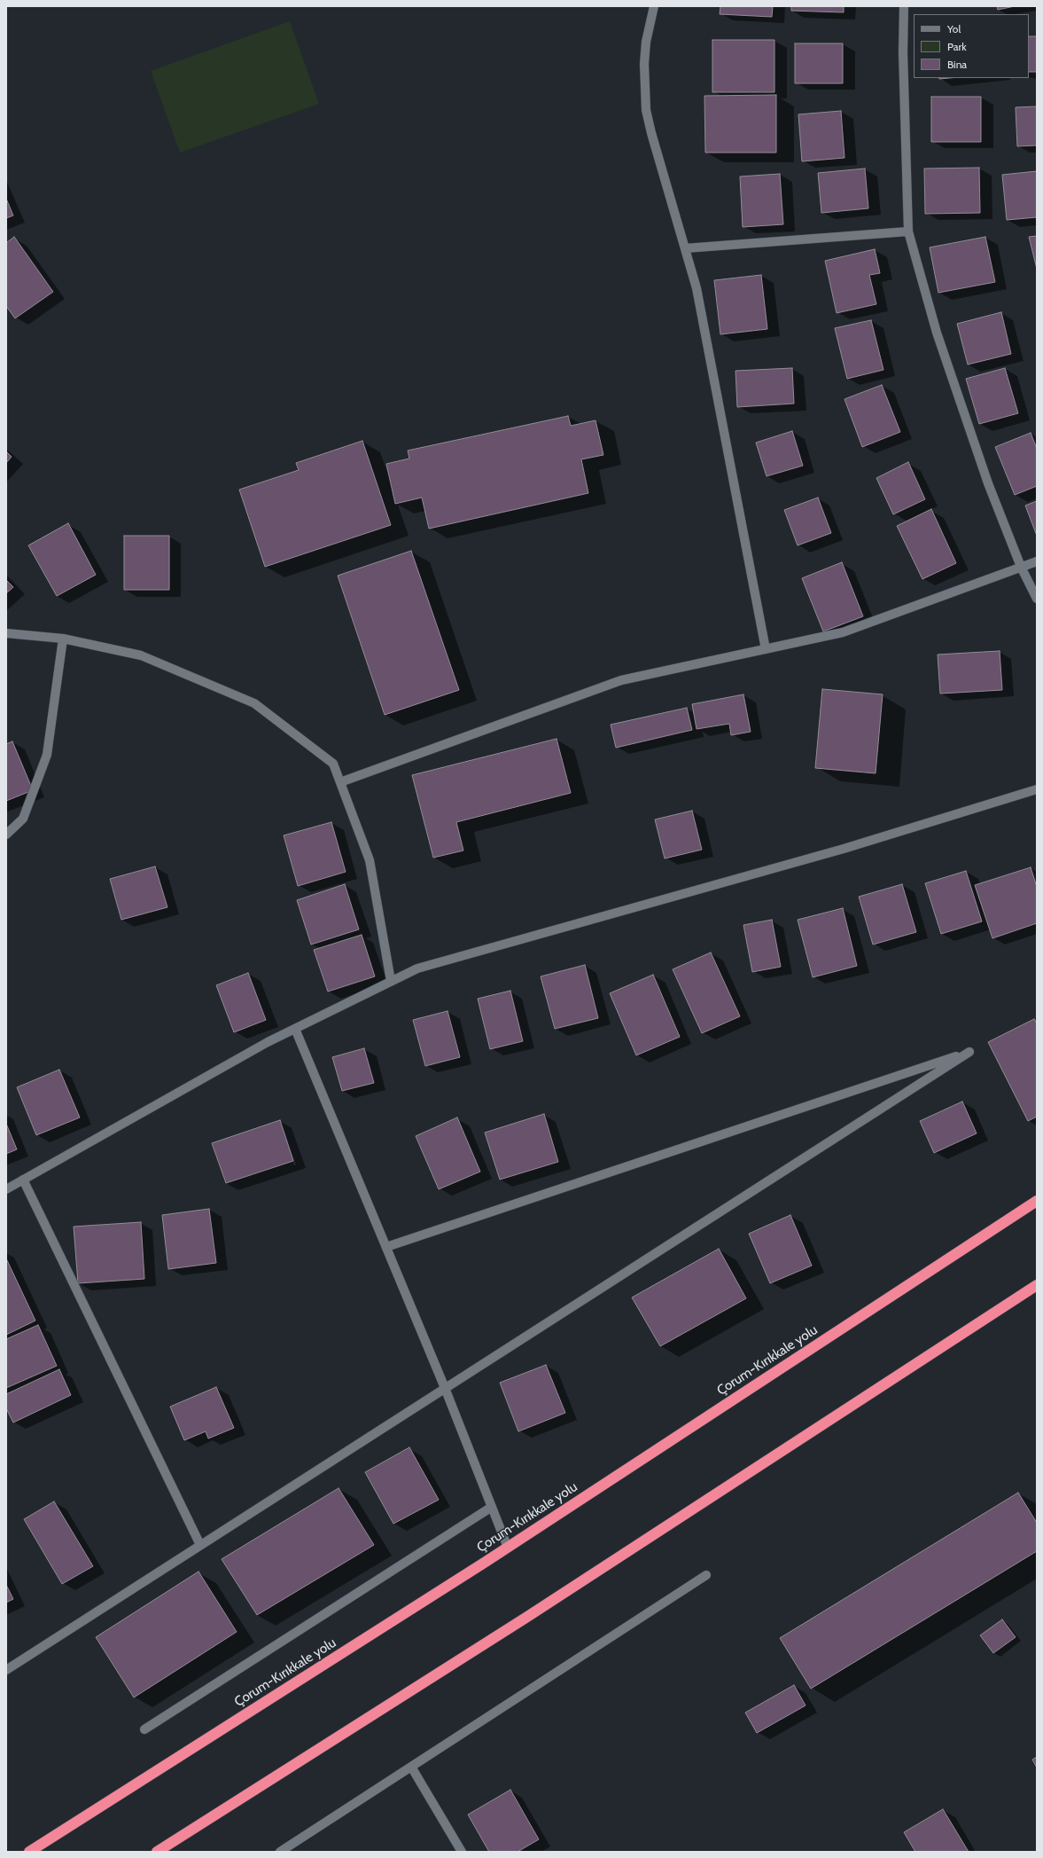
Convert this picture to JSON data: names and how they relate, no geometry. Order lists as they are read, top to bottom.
{
  "streets": {
    "highway": ["Çorum-Kırıkkale yolu"]
  },
  "legend": ["Yol", "Park", "Bina"]
}
